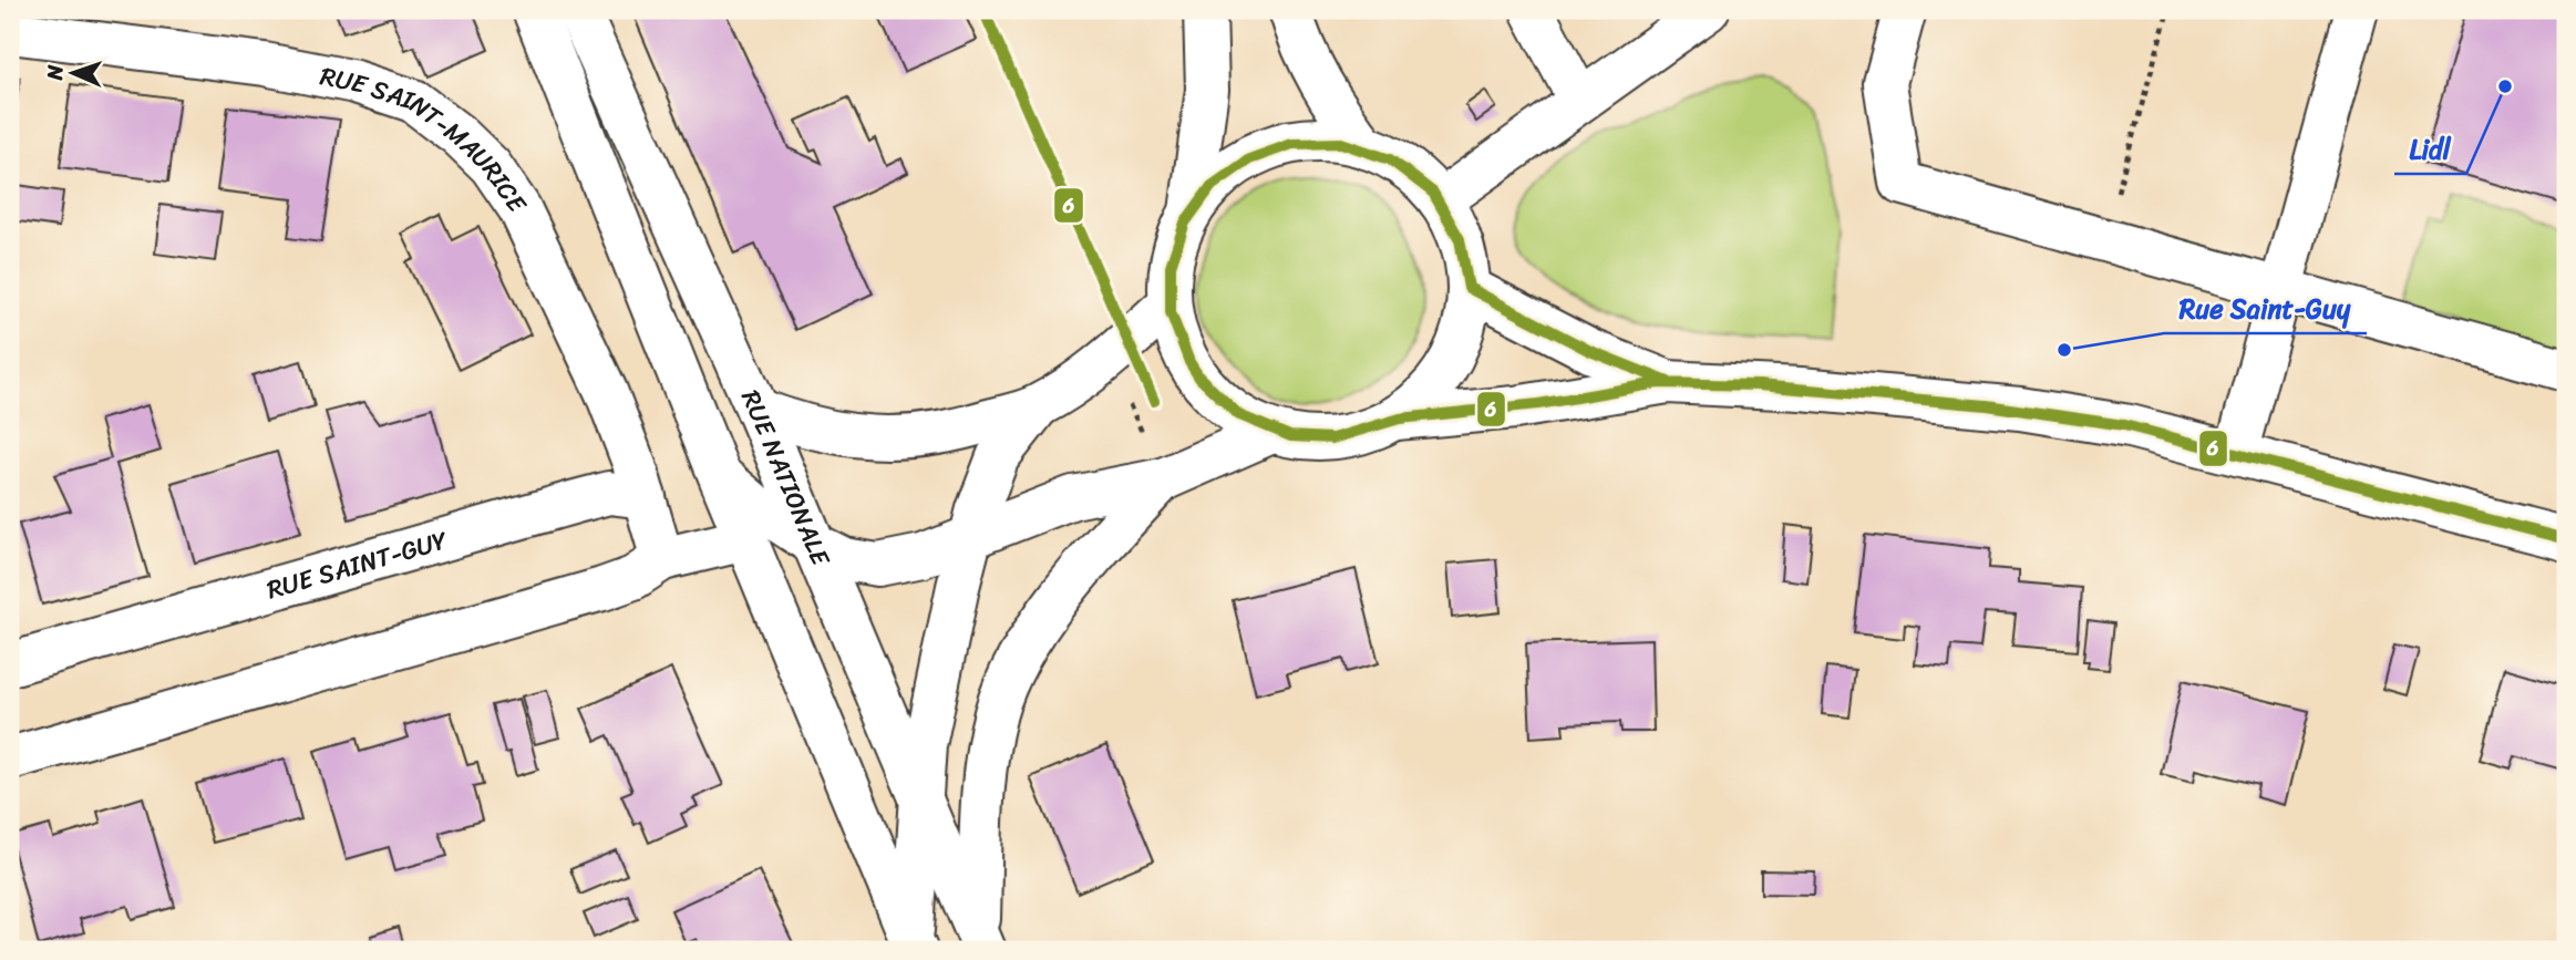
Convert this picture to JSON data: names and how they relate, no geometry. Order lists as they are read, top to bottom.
{
  "streets": {
    "main road": ["RUE SAINT-MAURICE", "RUE NATIONALE", "RUE SAINT-GUY"]
  },
  "crossings": [
    ["RUE SAINT-MAURICE", "RUE SAINT-GUY"]
  ],
  "places": ["Lidl", "Rue Saint-Guy"],
  "lines": ["transit line 6"],
  "north": "left"
}
